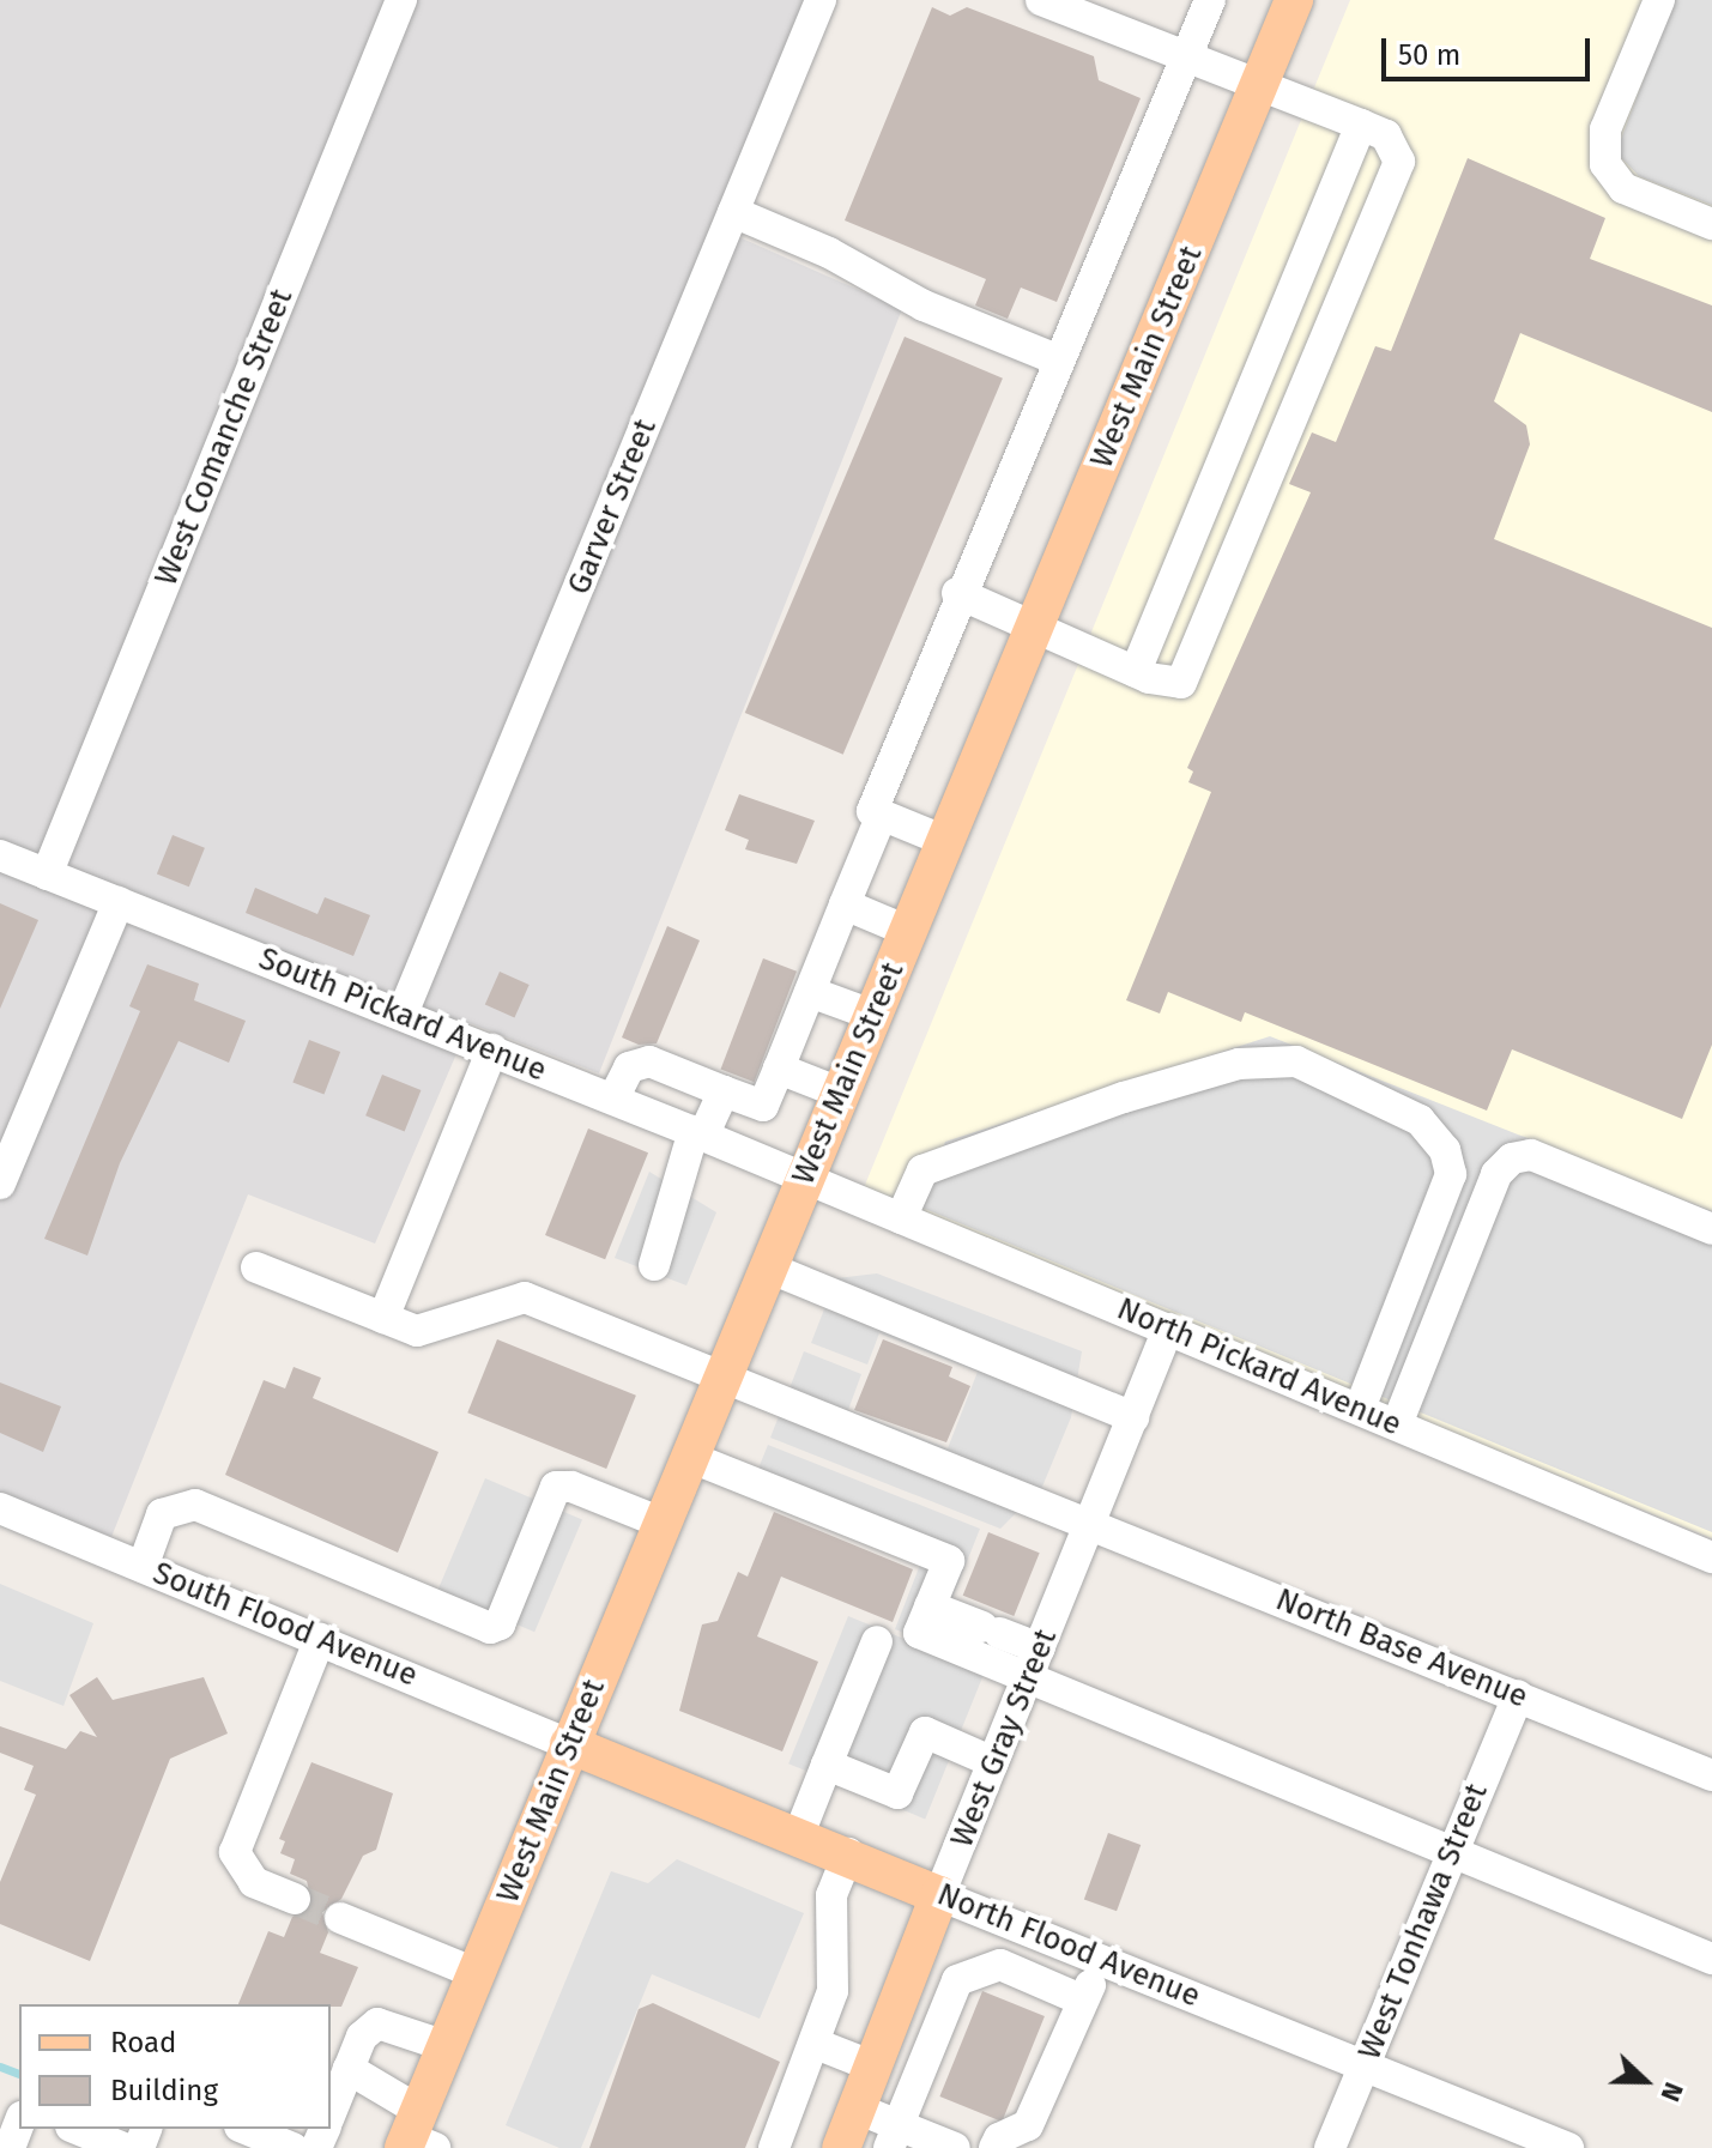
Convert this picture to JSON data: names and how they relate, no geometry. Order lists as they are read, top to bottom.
{
  "streets": {
    "main road": ["West Main Street", "West Gray Street", "North Flood Avenue"],
    "street": [
      "West Comanche Street",
      "Garver Street",
      "South Pickard Avenue",
      "North Pickard Avenue",
      "South Flood Avenue",
      "North Base Avenue",
      "West Tonhawa Street"
    ]
  },
  "crossings": [
    ["West Main Street", "South Pickard Avenue"],
    ["West Main Street", "North Pickard Avenue"],
    ["West Main Street", "South Flood Avenue"],
    ["West Main Street", "North Base Avenue"],
    ["West Main Street", "North Flood Avenue"],
    ["West Comanche Street", "South Pickard Avenue"],
    ["Garver Street", "South Pickard Avenue"],
    ["South Pickard Avenue", "North Pickard Avenue"],
    ["North Pickard Avenue", "West Gray Street"],
    ["South Flood Avenue", "North Flood Avenue"],
    ["North Base Avenue", "West Gray Street"],
    ["North Base Avenue", "West Tonhawa Street"],
    ["West Gray Street", "North Flood Avenue"],
    ["West Tonhawa Street", "North Flood Avenue"]
  ],
  "legend": ["Road", "Building"],
  "scale_bar": "50 m",
  "north": "right"
}
